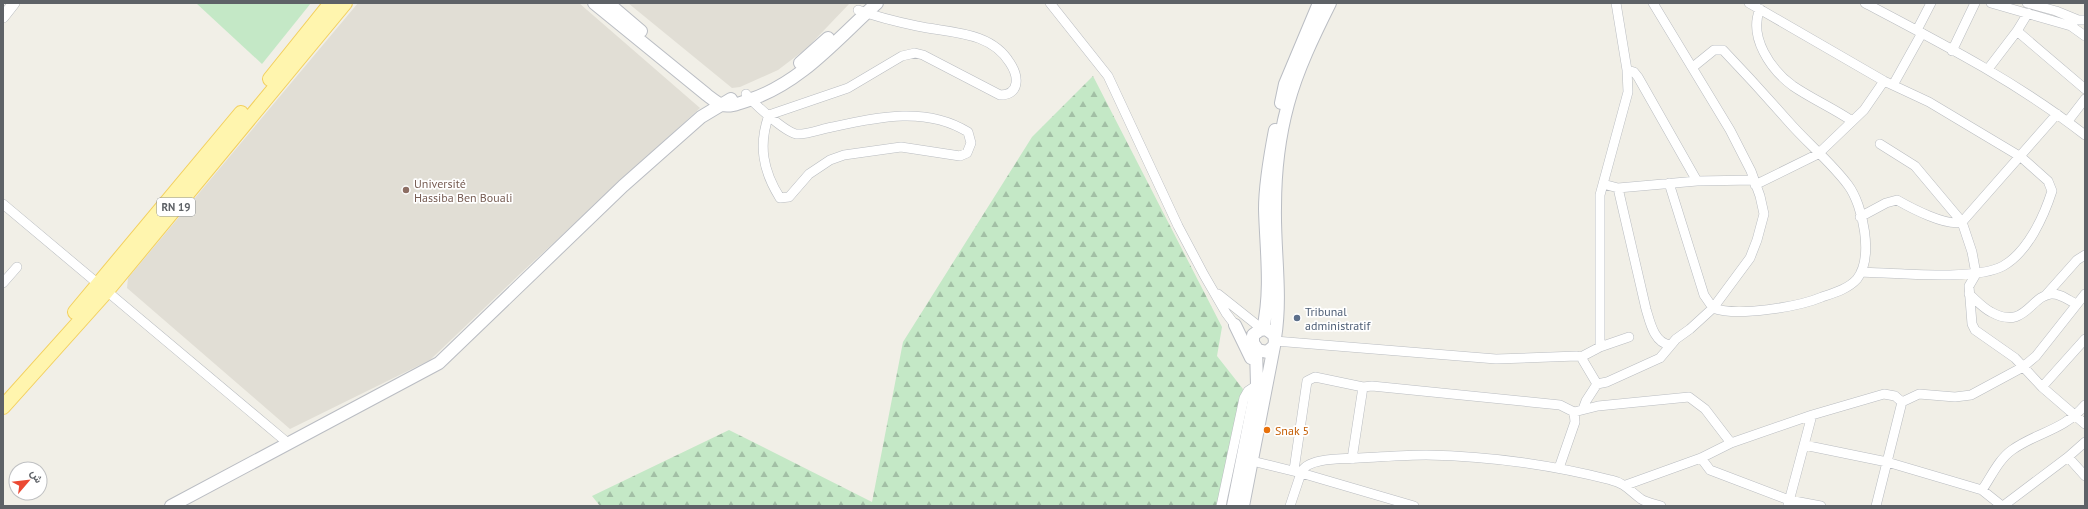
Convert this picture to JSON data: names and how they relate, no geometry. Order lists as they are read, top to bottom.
{
  "streets": {
    "main road": ["RN 19"]
  },
  "places": ["Université Hassiba Ben Bouali", "Tribunal administratif", "Snak 5"],
  "north": "top right"
}
